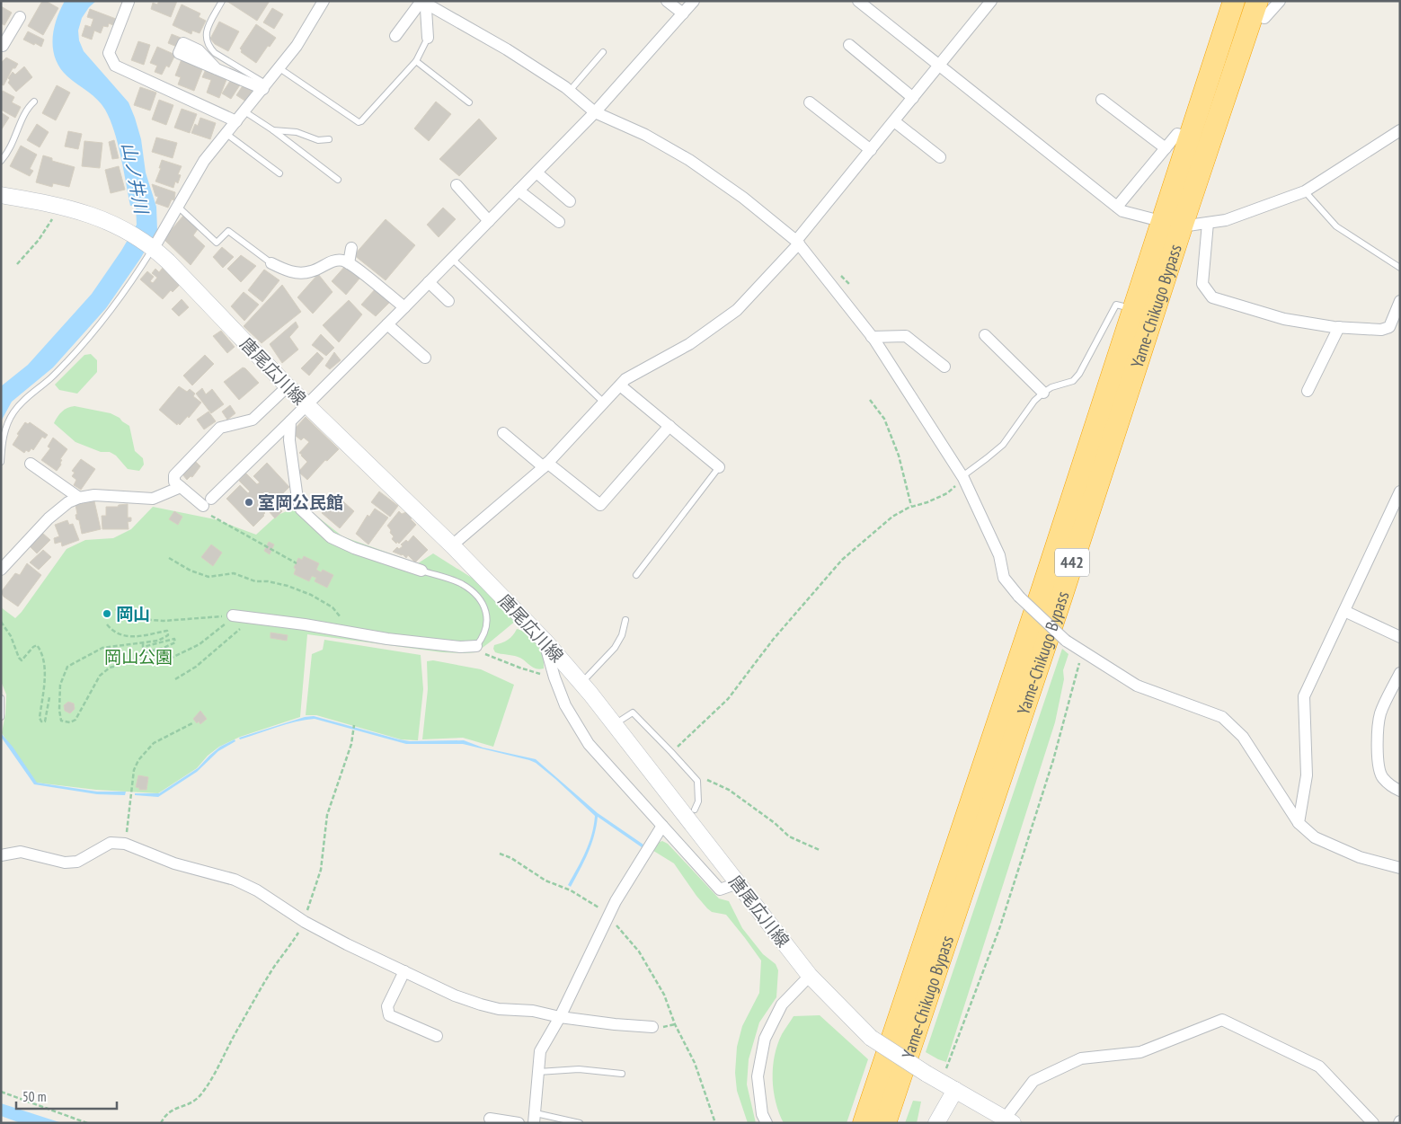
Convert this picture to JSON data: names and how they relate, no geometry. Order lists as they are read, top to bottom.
{
  "streets": {
    "highway": ["Yame-Chikugo Bypass", "442"],
    "main road": ["唐尾広川線"]
  },
  "water": ["山ノ井川"],
  "parks": ["岡山公園"],
  "places": ["室岡公民館", "岡山"],
  "scale_bar": "50 m"
}
